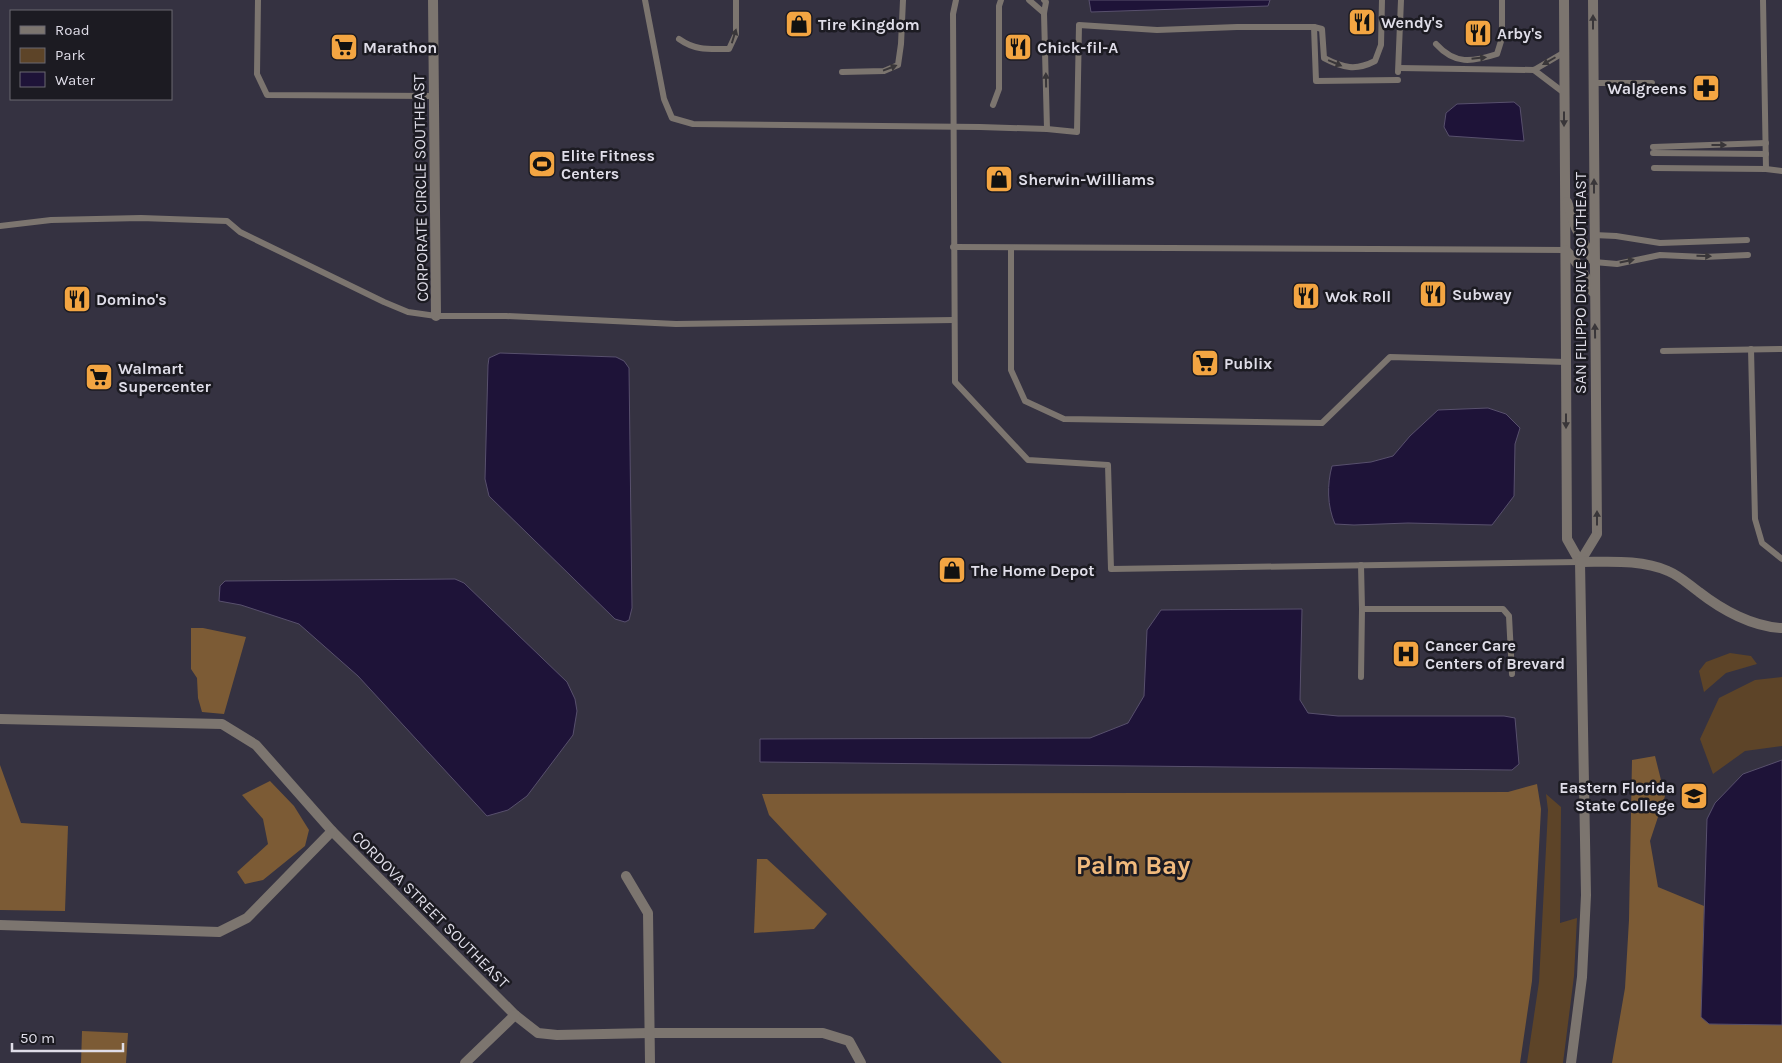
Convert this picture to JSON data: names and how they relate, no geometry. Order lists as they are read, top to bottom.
{
  "streets": {
    "street": ["CORPORATE CIRCLE SOUTHEAST", "SAN FILIPPO DRIVE SOUTHEAST", "CORDOVA STREET SOUTHEAST"]
  },
  "districts": ["Palm Bay"],
  "places": {
    "restaurant": [
      "Wendy's",
      "Arby's",
      "Chick-fil-A",
      "Subway",
      "Wok Roll",
      "Domino's"
    ],
    "shop": ["Tire Kingdom", "Sherwin-Williams", "The Home Depot"],
    "supermarket": ["Marathon", "Publix", "Walmart Supercenter"],
    "pharmacy": ["Walgreens"],
    "sports": ["Elite Fitness Centers"],
    "hospital": ["Cancer Care Centers of Brevard"],
    "school or university": ["Eastern Florida State College"]
  },
  "legend": ["Road", "Park", "Water"],
  "scale_bar": "50 m"
}
